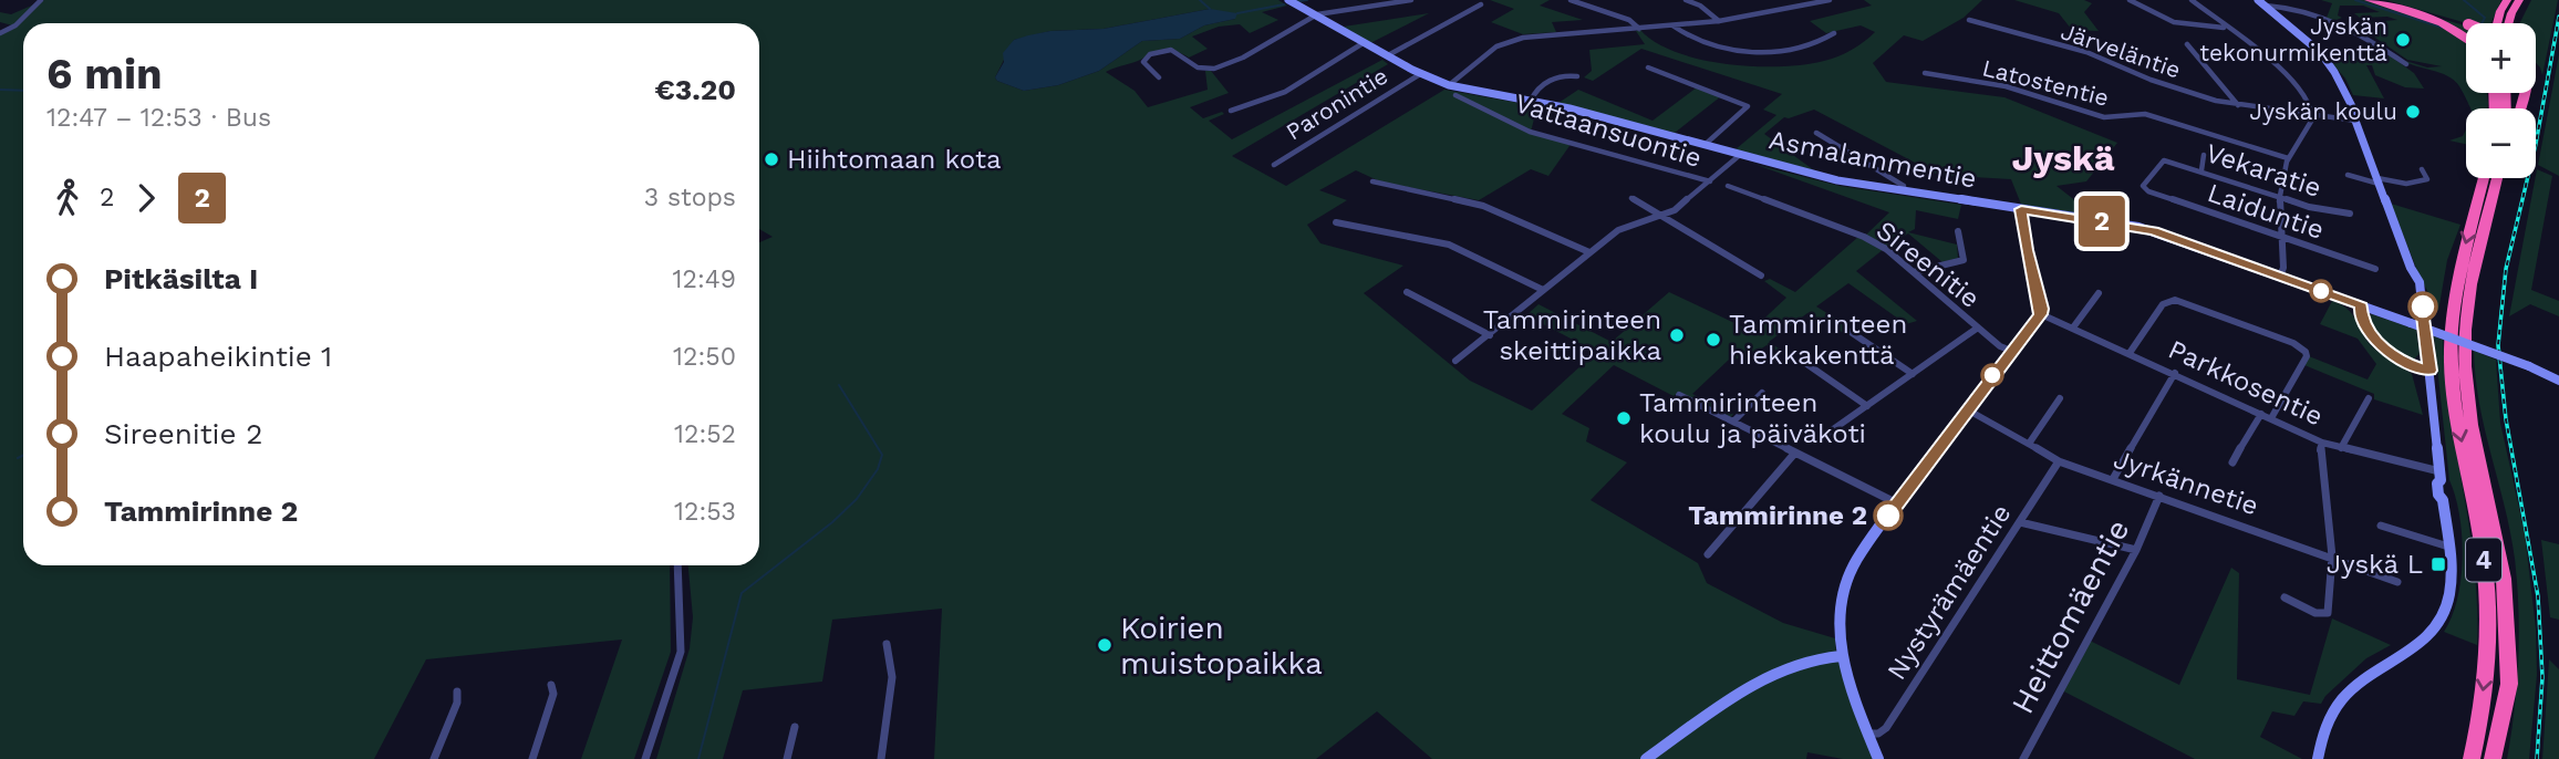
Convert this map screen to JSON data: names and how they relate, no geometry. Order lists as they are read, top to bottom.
{
  "streets": {
    "highway": ["4"],
    "street": [
      "Järveläntie",
      "Latostentie",
      "Paronintie",
      "Vattaansuontie",
      "Asmalammentie",
      "Vekaratie",
      "Laiduntie",
      "Sireenitie",
      "Parkkosentie",
      "Jyrkännetie",
      "Nystyrämäentie",
      "Heittomäentie"
    ]
  },
  "crossings": [
    ["Paronintie", "Asmalammentie"],
    ["Vekaratie", "Laiduntie"],
    ["Jyrkännetie", "Nystyrämäentie"],
    ["Jyrkännetie", "Heittomäentie"]
  ],
  "districts": ["Jyskä"],
  "places": {
    "other": [
      "Jyskän tekonurmikenttä",
      "Jyskän koulu",
      "Hiihtomaan kota",
      "Tammirinteen skeittipaikka",
      "Tammirinteen hiekkakenttä",
      "Tammirinteen koulu ja päiväkoti",
      "Tammirinne 2",
      "Koirien muistopaikka"
    ],
    "transit": ["Jyskä L"]
  },
  "lines": ["bus line 2"],
  "page": {
    "on_map": "2",
    "map_buttons": ["+", "−"],
    "heading": ["6 min", "12:47 – 12:53 · Bus", "€3.20"],
    "legs": ["2", "2", "3 stops"],
    "list": [
      {
        "name": "Pitkäsilta I",
        "value": "12:49"
      },
      {
        "name": "Haapaheikintie 1",
        "value": "12:50"
      },
      {
        "name": "Sireenitie 2",
        "value": "12:52"
      },
      {
        "name": "Tammirinne 2",
        "value": "12:53"
      }
    ]
  }
}
